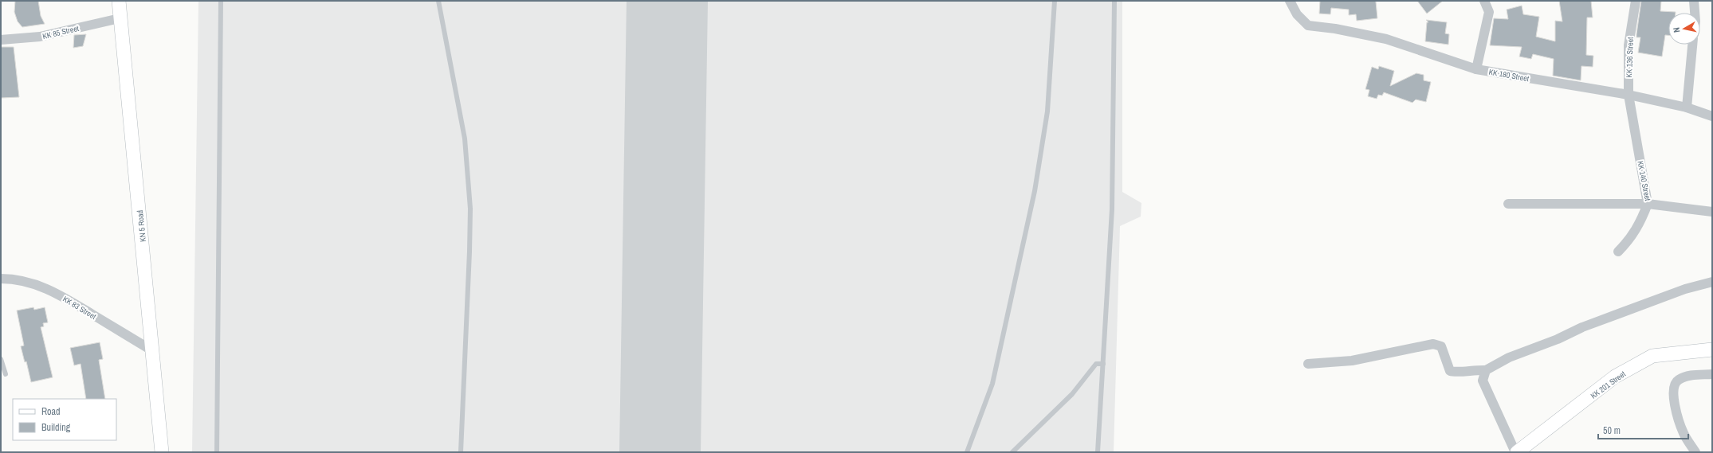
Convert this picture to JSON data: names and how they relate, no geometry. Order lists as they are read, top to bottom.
{
  "streets": {
    "main road": ["KN 5 Road", "KK 201 Street"],
    "street": [
      "KK 85 Street",
      "KK 136 Street",
      "KK 180 Street",
      "KK 140 Street",
      "KK 83 Street"
    ]
  },
  "crossings": [
    ["KK 85 Street", "KN 5 Road"],
    ["KK 136 Street", "KK 180 Street"],
    ["KK 136 Street", "KK 140 Street"],
    ["KK 180 Street", "KK 140 Street"],
    ["KN 5 Road", "KK 83 Street"]
  ],
  "legend": ["Road", "Building"],
  "scale_bar": "50 m",
  "north": "left"
}
